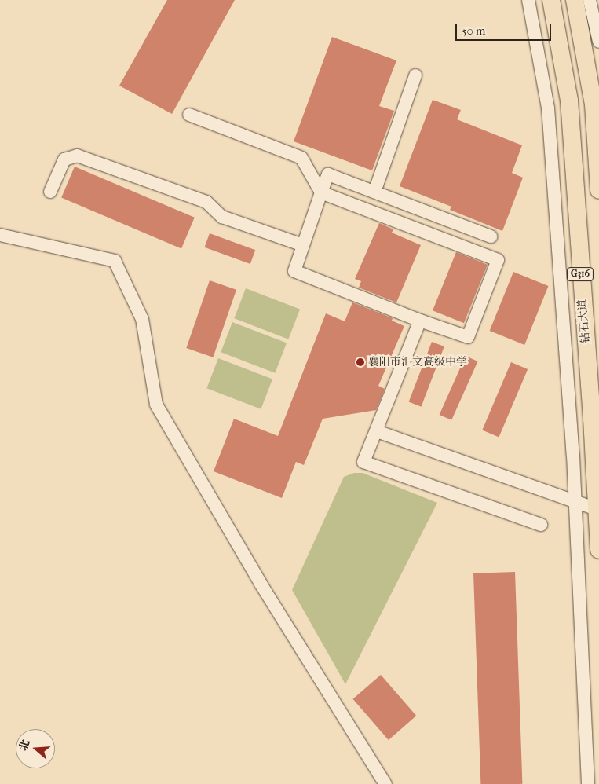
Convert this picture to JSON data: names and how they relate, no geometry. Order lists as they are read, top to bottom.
{
  "streets": {
    "highway": ["G316", "钻石大道"]
  },
  "places": ["襄阳市汇文高级中学"],
  "scale_bar": "50 m",
  "north": "left"
}
